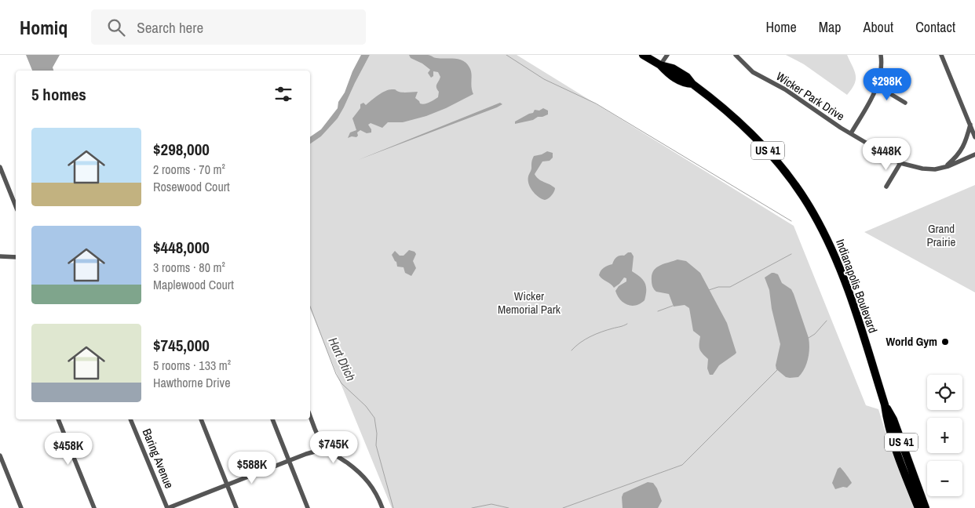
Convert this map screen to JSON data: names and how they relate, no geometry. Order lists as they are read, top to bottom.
{
  "streets": {
    "highway": ["US 41", "Indianapolis Boulevard"],
    "street": ["Wicker Park Drive", "Baring Avenue"]
  },
  "water": ["Hart Dtich"],
  "parks": ["Grand Prairie", "Wicker Memorial Park"],
  "places": ["World Gym"],
  "page": {
    "header": "Homiq",
    "search": "Search here",
    "nav": [
      "Home",
      "Map",
      "About",
      "Contact"
    ],
    "price": [
      "$298K",
      "$448K",
      "$745K",
      "$458K",
      "$588K"
    ],
    "heading": "5 homes",
    "list": [
      {
        "name": "$298,000",
        "note": "2 rooms · 70 m² · Rosewood Court"
      },
      {
        "name": "$448,000",
        "note": "3 rooms · 80 m² · Maplewood Court"
      },
      {
        "name": "$745,000",
        "note": "5 rooms · 133 m² · Hawthorne Drive"
      }
    ],
    "map_buttons": ["+", "−"]
  }
}
